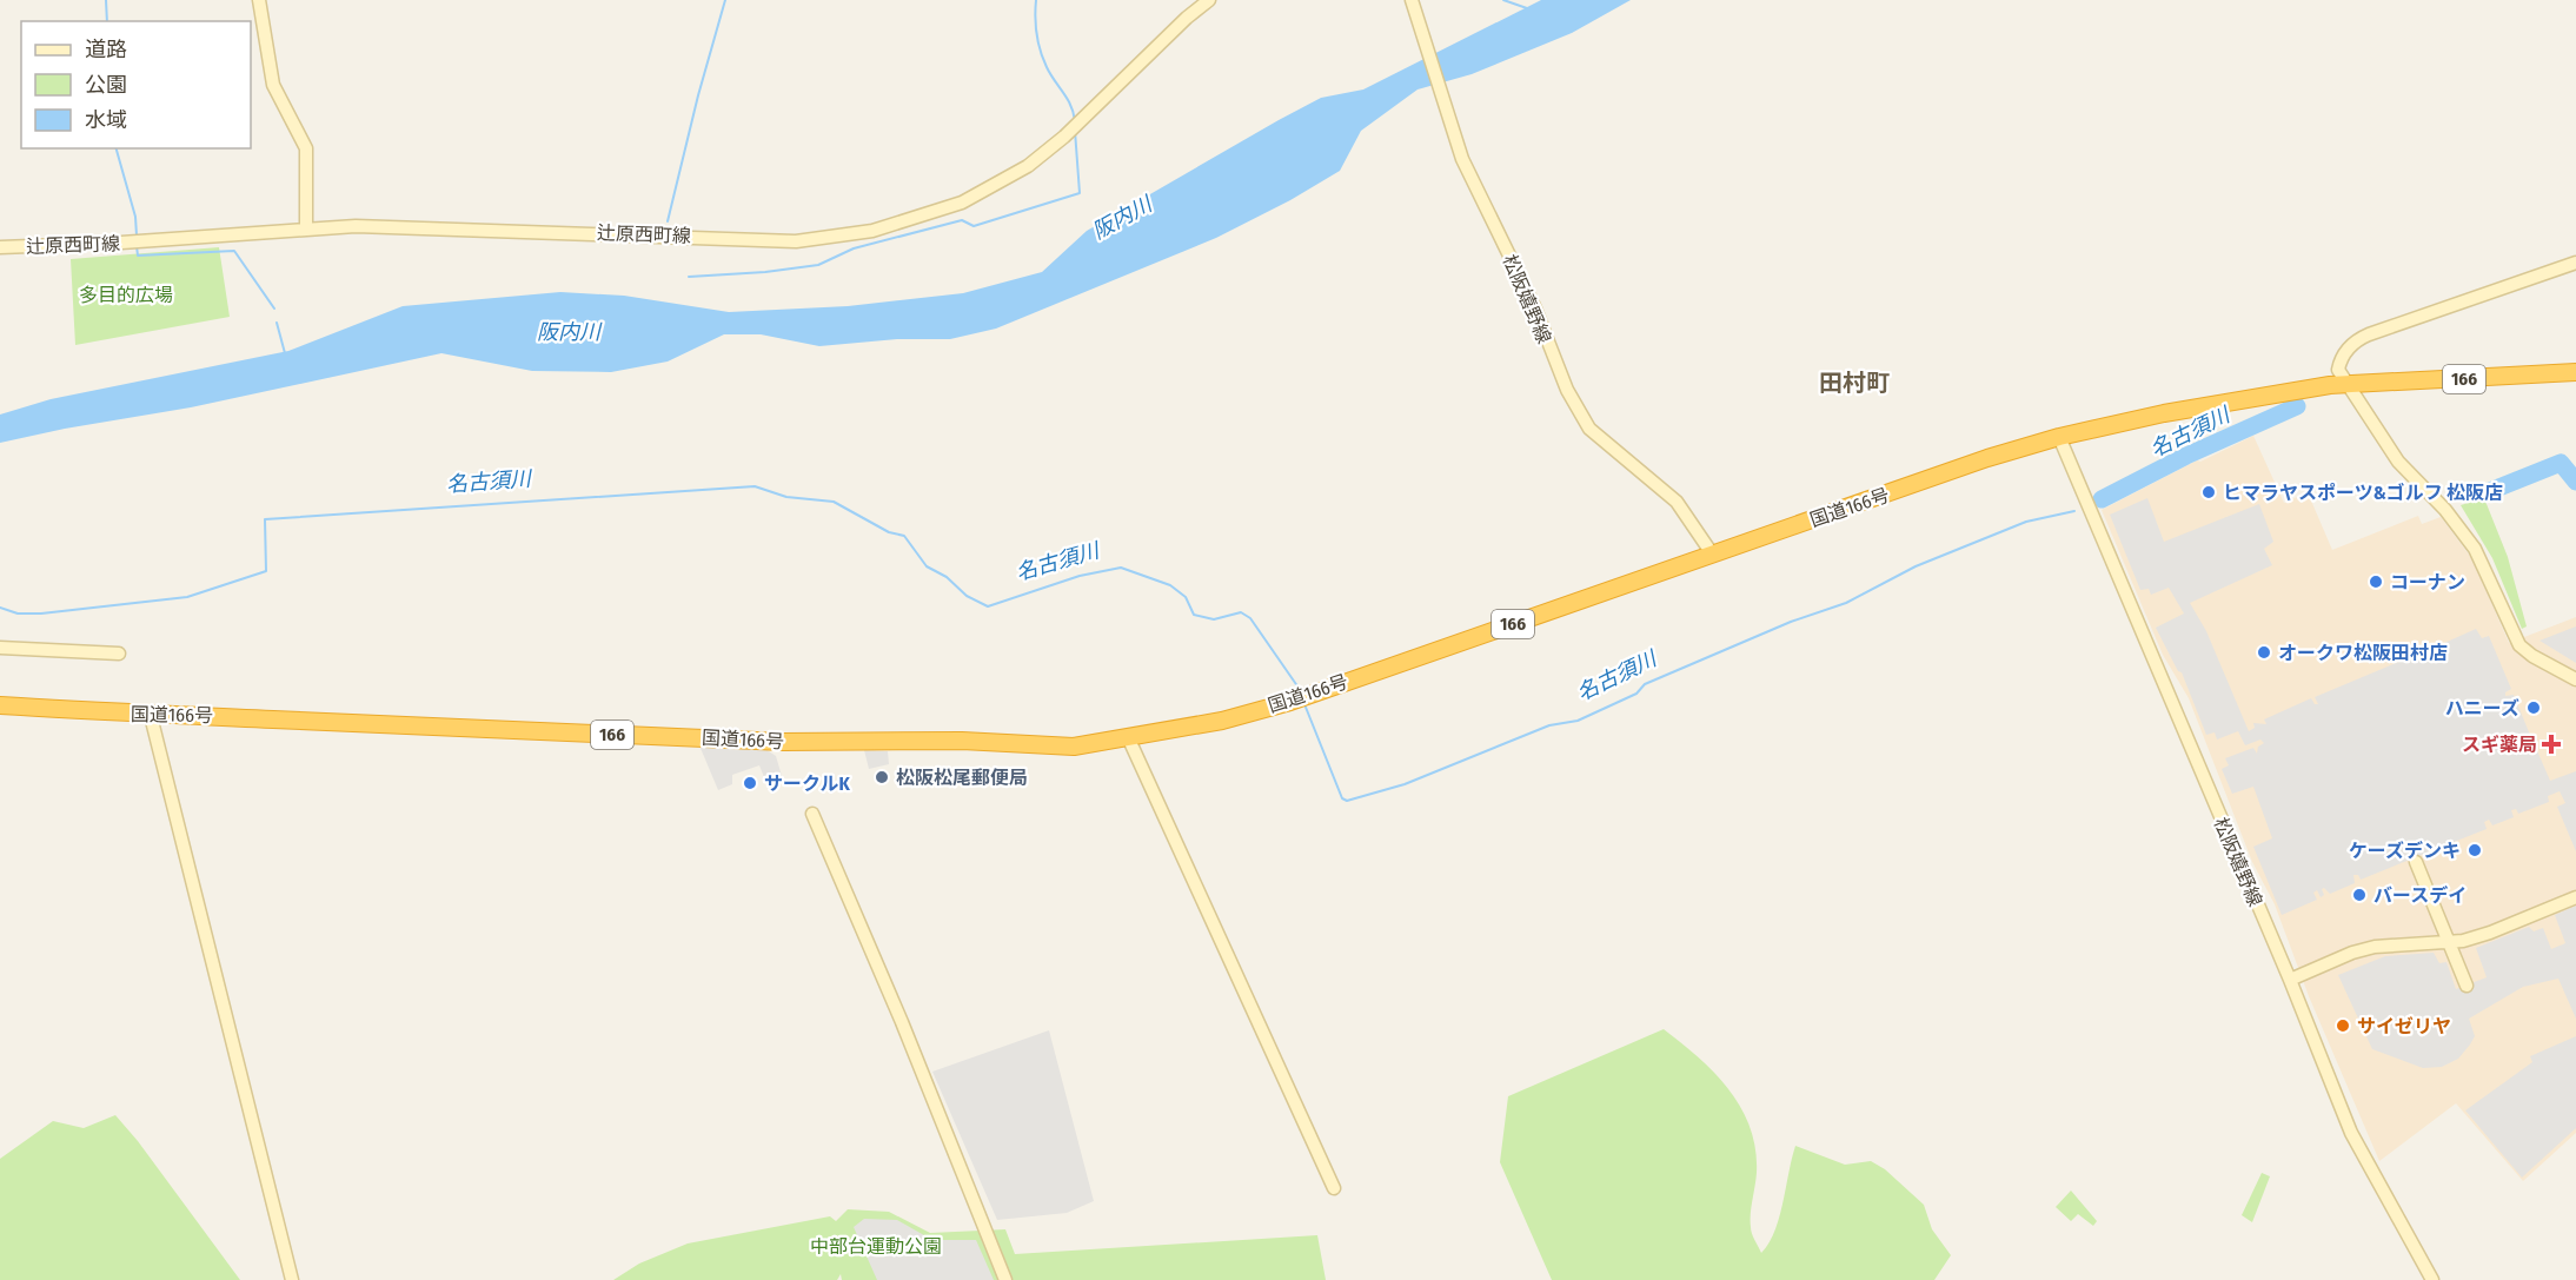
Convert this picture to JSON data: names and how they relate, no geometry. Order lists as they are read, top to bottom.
{
  "streets": {
    "highway": ["166", "国道166号"],
    "street": ["辻原西町線", "松阪嬉野線"]
  },
  "crossings": [
    ["松阪嬉野線", "国道166号"]
  ],
  "districts": ["田村町"],
  "water": ["阪内川", "名古須川"],
  "parks": ["多目的広場", "中部台運動公園"],
  "places": {
    "other": [
      "ヒマラヤスポーツ&ゴルフ 松阪店",
      "コーナン",
      "オークワ松阪田村店",
      "ハニーズ",
      "松阪松尾郵便局",
      "サークルK",
      "ケーズデンキ",
      "バースデイ",
      "サイゼリヤ"
    ],
    "health": ["スギ薬局"]
  },
  "legend": ["道路", "公園", "水域"]
}
